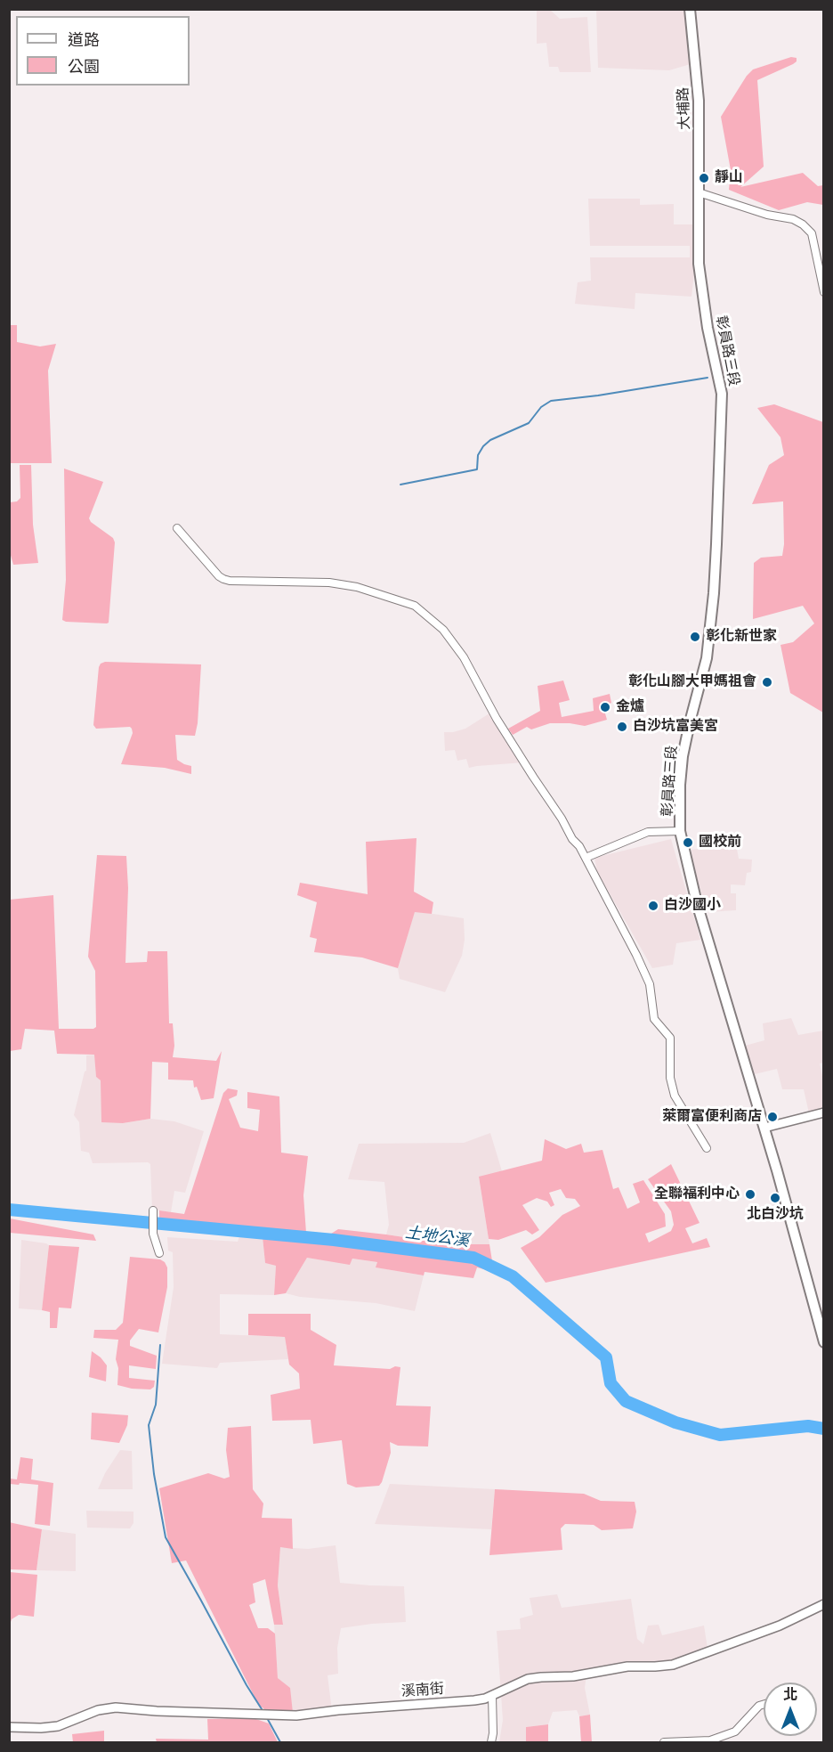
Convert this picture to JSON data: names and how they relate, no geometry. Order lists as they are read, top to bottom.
{
  "streets": {
    "main road": ["大埔路", "彰員路三段"],
    "street": ["溪南街"]
  },
  "crossings": [
    ["大埔路", "彰員路三段"]
  ],
  "water": ["土地公溪"],
  "places": [
    "靜山",
    "彰化新世家",
    "彰化山腳大甲媽祖會",
    "金爐",
    "白沙坑富美宮",
    "國校前",
    "白沙國小",
    "萊爾富便利商店",
    "全聯福利中心",
    "北白沙坑"
  ],
  "legend": ["道路", "公園"],
  "north": "top"
}
